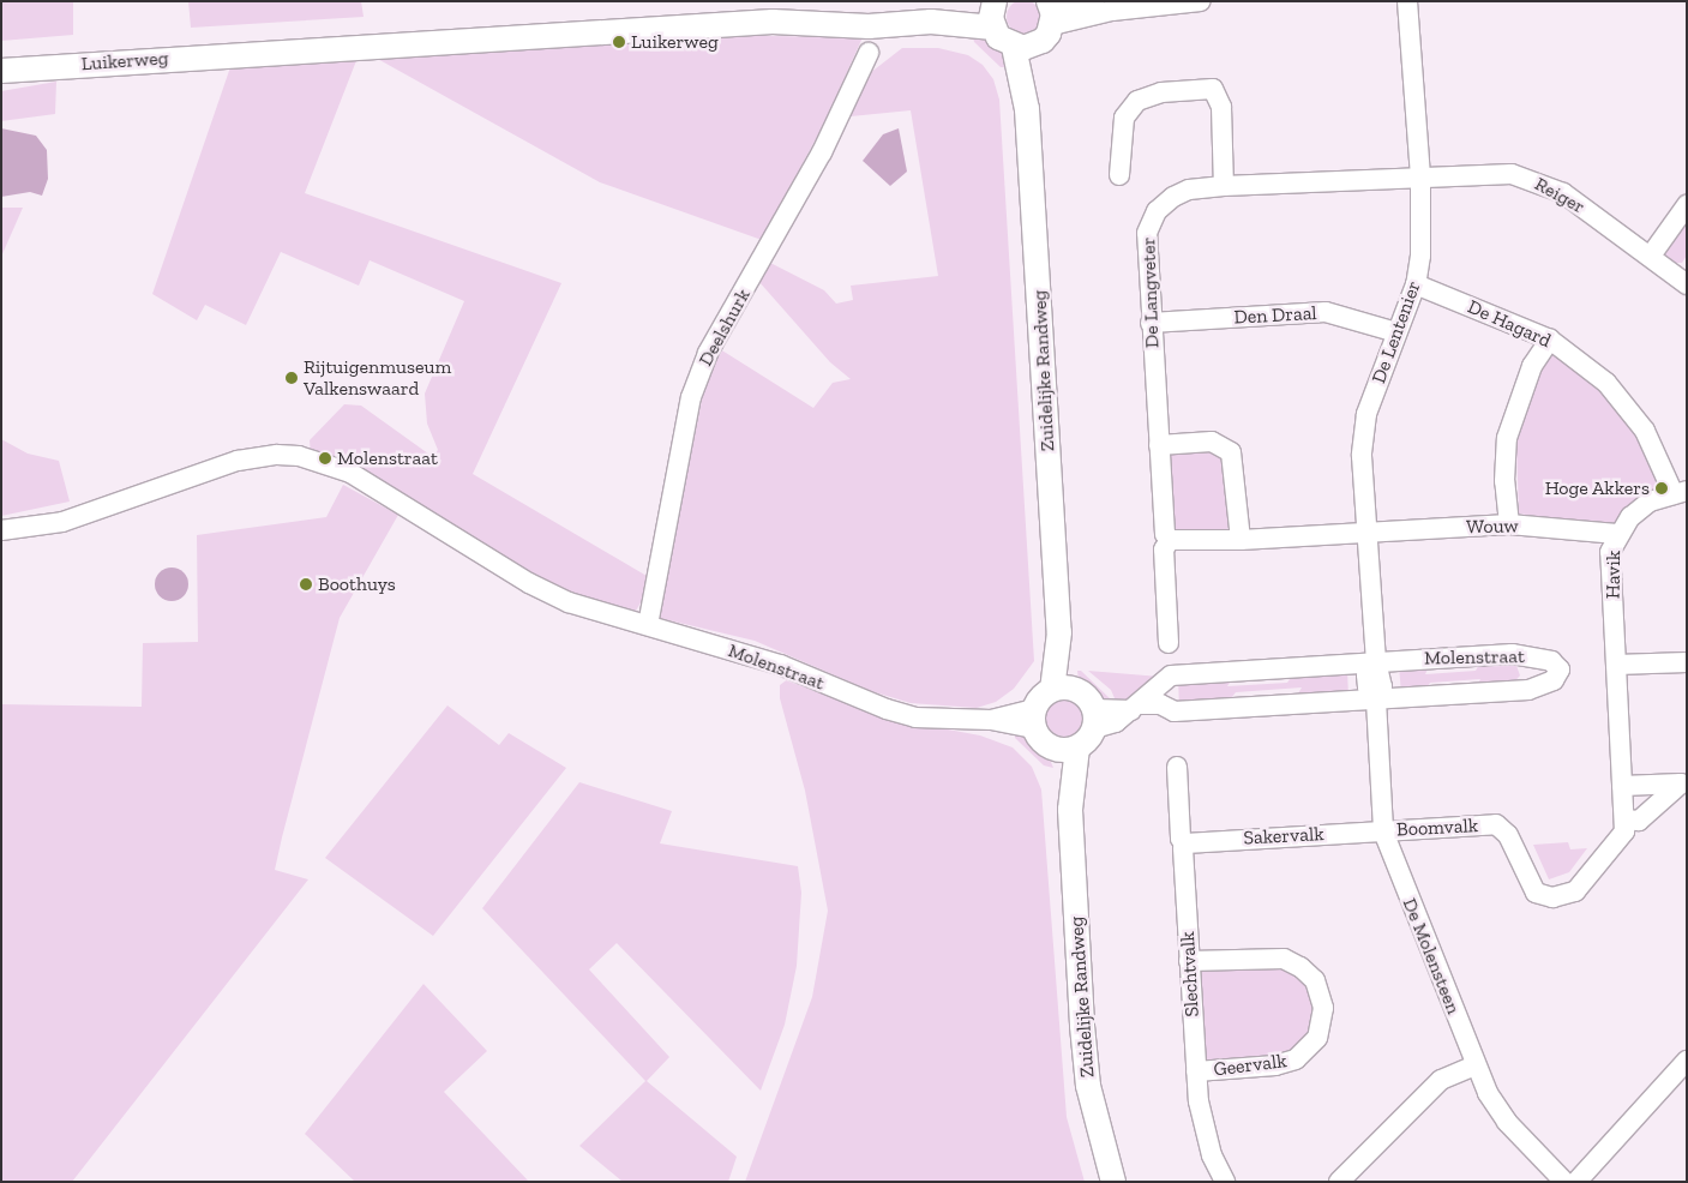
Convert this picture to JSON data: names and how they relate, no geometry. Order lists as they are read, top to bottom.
{
  "streets": {
    "main road": ["Luikerweg", "Zuidelijke Randweg"],
    "street": [
      "Reiger",
      "De Langveter",
      "Den Draal",
      "De Hagard",
      "Deelshurk",
      "De Lentenier",
      "Wouw",
      "Havik",
      "Molenstraat",
      "Boomvalk",
      "Sakervalk",
      "De Molensteen",
      "Slechtvalk",
      "Geervalk"
    ]
  },
  "crossings": [
    ["Reiger", "De Langveter"],
    ["Reiger", "De Lentenier"],
    ["De Langveter", "Den Draal"],
    ["De Langveter", "De Lentenier"],
    ["De Langveter", "Wouw"],
    ["Den Draal", "De Lentenier"],
    ["De Hagard", "De Lentenier"],
    ["De Hagard", "Havik"],
    ["Deelshurk", "Molenstraat"],
    ["De Lentenier", "Wouw"],
    ["De Lentenier", "Molenstraat"],
    ["De Lentenier", "De Molensteen"],
    ["Zuidelijke Randweg", "Molenstraat"],
    ["Wouw", "Havik"],
    ["Havik", "Boomvalk"],
    ["Molenstraat", "De Molensteen"],
    ["Boomvalk", "Sakervalk"],
    ["Boomvalk", "De Molensteen"],
    ["Sakervalk", "De Molensteen"],
    ["Sakervalk", "Slechtvalk"],
    ["Slechtvalk", "Geervalk"]
  ],
  "places": [
    "Luikerweg",
    "Rijtuigenmuseum Valkenswaard",
    "Molenstraat",
    "Hoge Akkers",
    "Boothuys"
  ]
}
